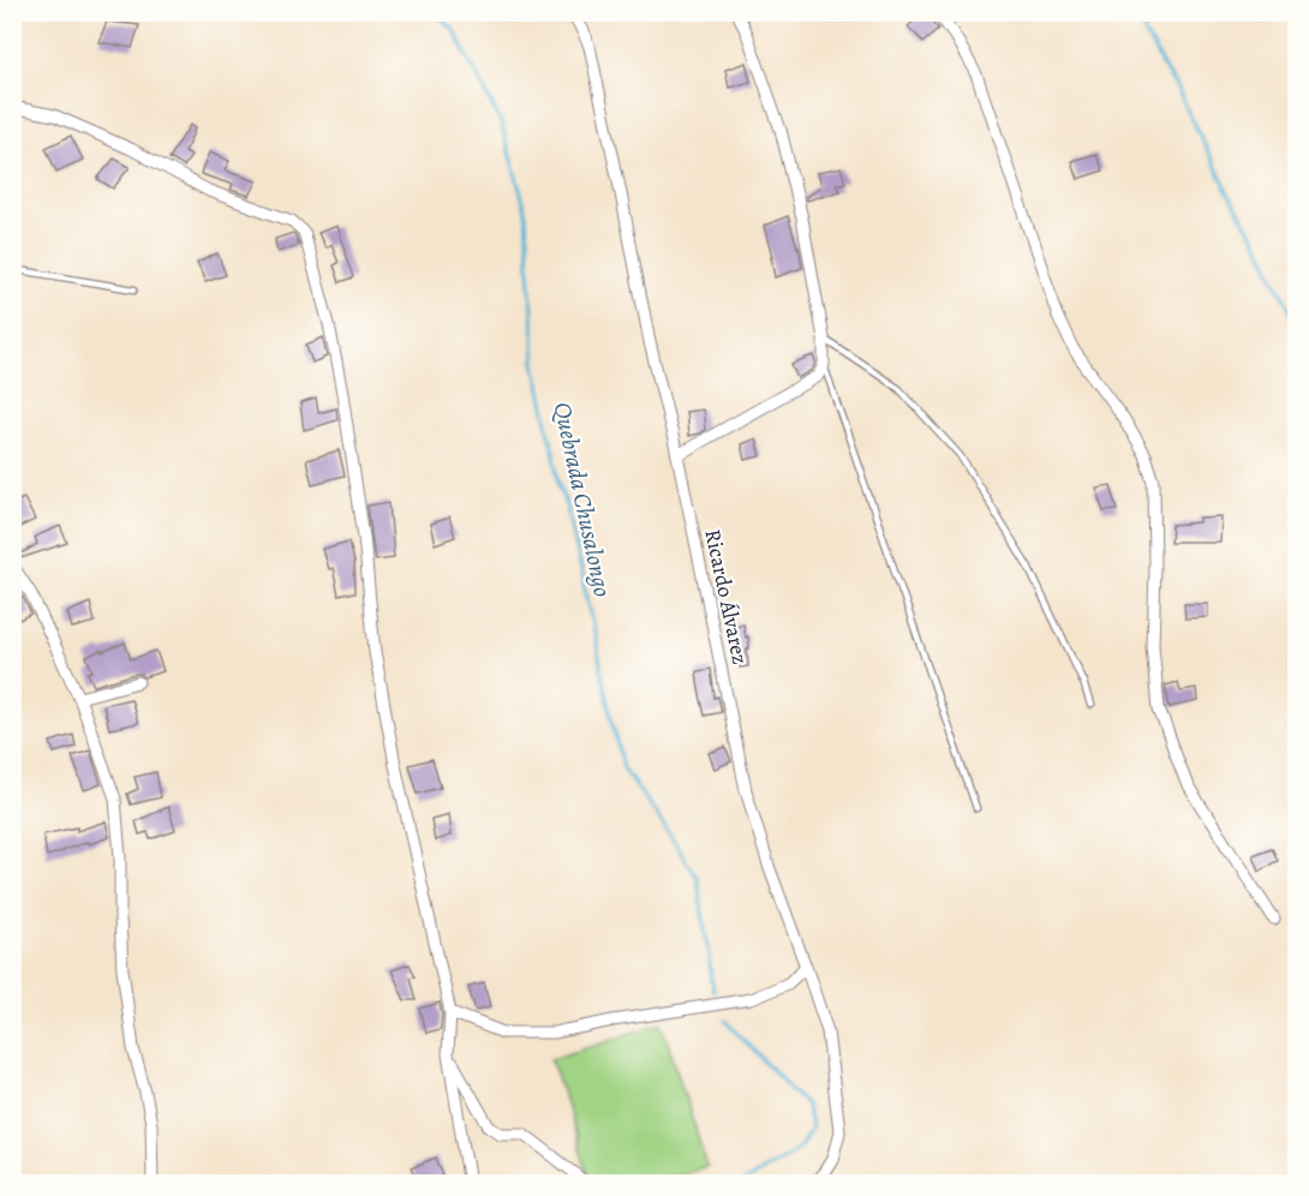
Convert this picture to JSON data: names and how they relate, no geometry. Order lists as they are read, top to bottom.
{
  "streets": {
    "street": ["Ricardo Álvarez"]
  },
  "water": ["Quebrada Chusalongo"]
}
